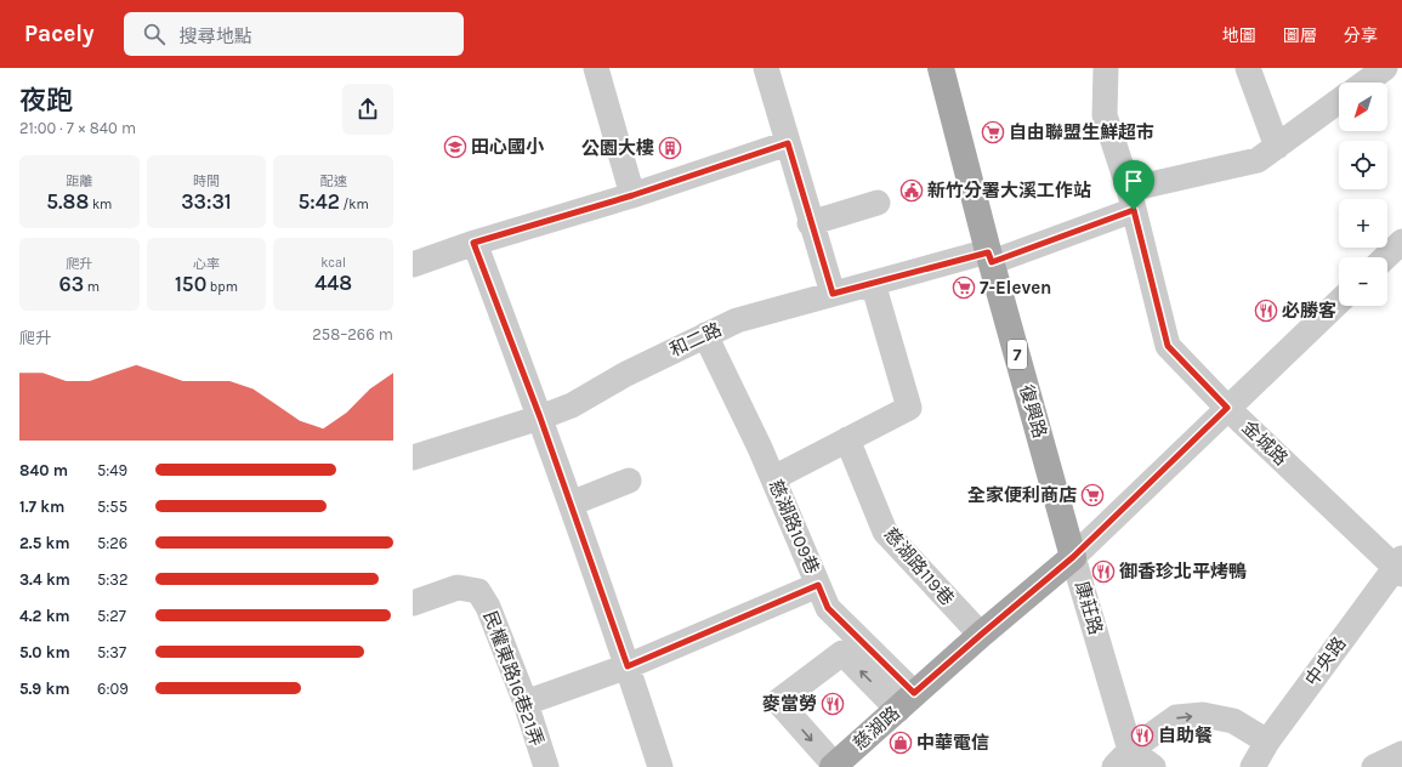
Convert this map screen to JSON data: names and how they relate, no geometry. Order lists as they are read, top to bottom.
{
  "streets": {
    "main road": ["7", "復興路", "慈湖路"],
    "street": [
      "和二路",
      "金城路",
      "慈湖路109巷",
      "慈湖路119巷",
      "康莊路",
      "中央路",
      "民權東路16巷21弄"
    ]
  },
  "crossings": [
    ["和二路", "復興路"],
    ["和二路", "金城路"],
    ["和二路", "慈湖路109巷"],
    ["復興路", "康莊路"],
    ["復興路", "慈湖路"],
    ["金城路", "康莊路"],
    ["金城路", "中央路"],
    ["慈湖路109巷", "慈湖路"],
    ["慈湖路119巷", "慈湖路"],
    ["康莊路", "慈湖路"]
  ],
  "places": {
    "supermarket": ["自由聯盟生鮮超市", "7-Eleven", "全家便利商店"],
    "school or university": ["田心國小"],
    "building": ["公園大樓"],
    "public building": ["新竹分署大溪工作站"],
    "restaurant": [
      "必勝客",
      "御香珍北平烤鴨",
      "麥當勞",
      "自助餐"
    ],
    "shop": ["中華電信"]
  },
  "north": "bottom left",
  "page": {
    "header": "Pacely",
    "search": "搜尋地點",
    "nav": ["地圖", "圖層", "分享"],
    "heading": ["夜跑", "21:00 · 7 × 840 m"],
    "map_buttons": ["+", "−"],
    "stats": [
      ["距離", "5.88 km"],
      ["時間", "33:31"],
      ["配速", "5:42 /km"],
      ["爬升", "63 m"],
      ["心率", "150 bpm"],
      ["kcal", "448"]
    ],
    "chart": ["爬升", "258–266 m"],
    "list": [
      {
        "name": "840 m",
        "note": "5:49"
      },
      {
        "name": "1.7 km",
        "note": "5:55"
      },
      {
        "name": "2.5 km",
        "note": "5:26"
      },
      {
        "name": "3.4 km",
        "note": "5:32"
      },
      {
        "name": "4.2 km",
        "note": "5:27"
      },
      {
        "name": "5.0 km",
        "note": "5:37"
      },
      {
        "name": "5.9 km",
        "note": "6:09"
      }
    ]
  }
}
